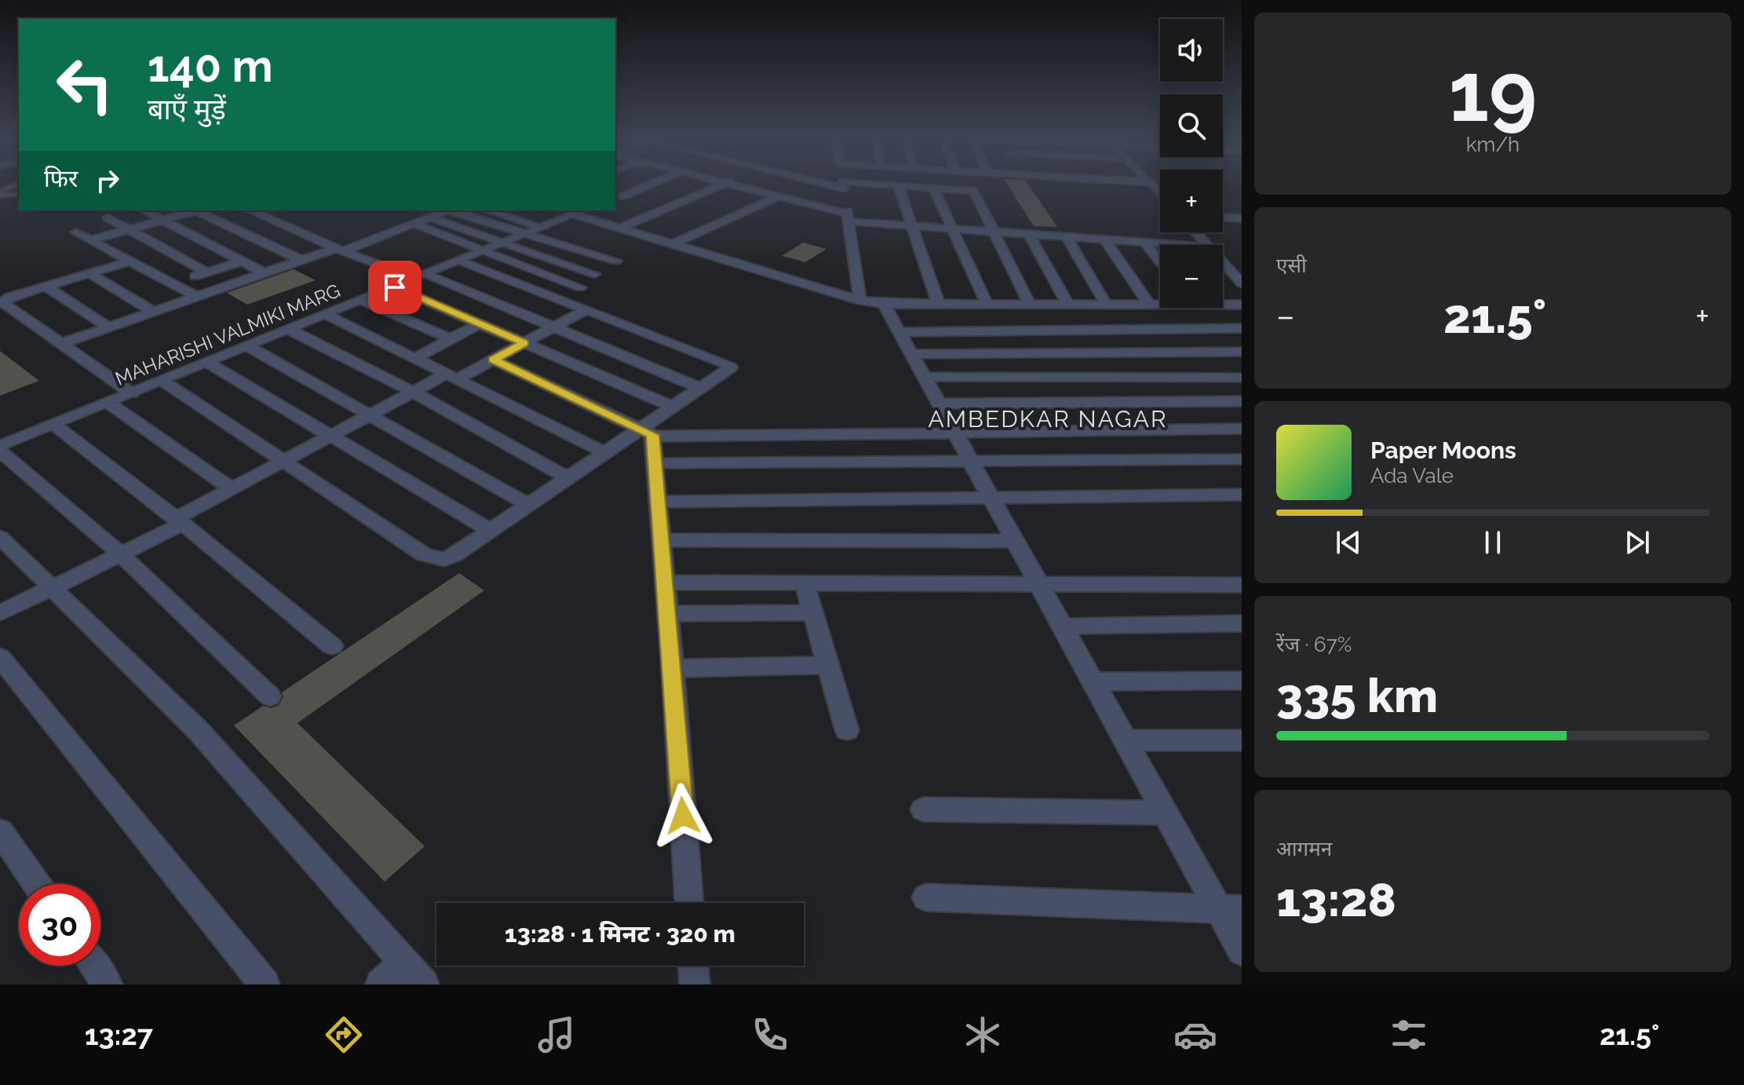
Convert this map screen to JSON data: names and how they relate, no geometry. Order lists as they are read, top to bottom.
{
  "streets": {
    "street": ["MAHARISHI VALMIKI MARG"]
  },
  "districts": ["AMBEDKAR NAGAR"],
  "page": {
    "tile": [
      ["19", "km/h"],
      "एसी",
      ["रेंज · 67%", "335 km"],
      ["आगमन", "13:28"]
    ],
    "map_buttons": ["+", "−"],
    "turn": ["140 m", "बाएँ मुड़ें"],
    "then": "फिर",
    "heat": ["−", "21.5°", "+"],
    "song": ["Paper Moons", "Ada Vale"],
    "limit": "30",
    "trip": "13:28 · 1 मिनट · 320 m",
    "tabs": ["13:27", "21.5°"]
  }
}
